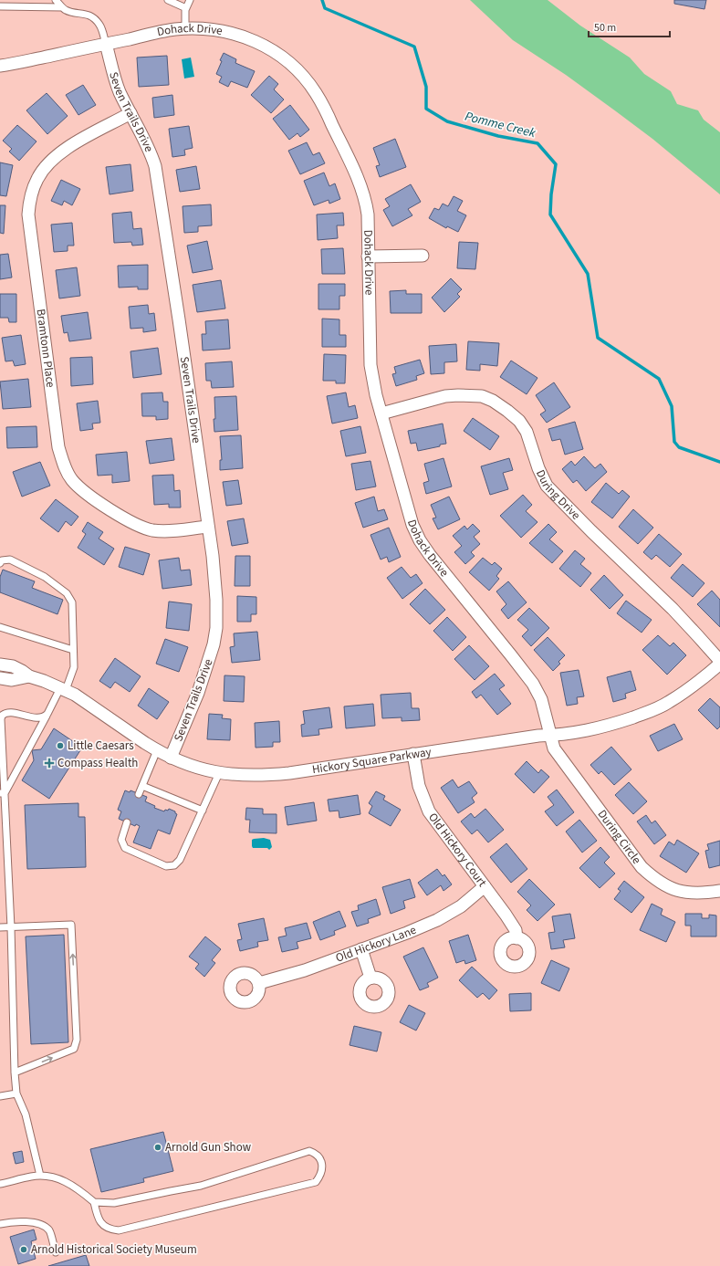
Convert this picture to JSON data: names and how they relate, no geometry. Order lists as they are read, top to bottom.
{
  "streets": {
    "street": [
      "Dohack Drive",
      "Seven Trails Drive",
      "Bramtonn Place",
      "During Drive",
      "Hickory Square Parkway",
      "During Circle",
      "Old Hickory Court",
      "Old Hickory Lane"
    ]
  },
  "crossings": [
    ["Dohack Drive", "Seven Trails Drive"],
    ["Dohack Drive", "During Drive"],
    ["Dohack Drive", "Hickory Square Parkway"],
    ["Dohack Drive", "During Circle"],
    ["Seven Trails Drive", "Bramtonn Place"],
    ["Seven Trails Drive", "Hickory Square Parkway"],
    ["During Drive", "Hickory Square Parkway"],
    ["Hickory Square Parkway", "During Circle"],
    ["Hickory Square Parkway", "Old Hickory Court"],
    ["Old Hickory Court", "Old Hickory Lane"]
  ],
  "water": ["Pomme Creek"],
  "places": {
    "other": ["Little Caesars", "Arnold Gun Show", "Arnold Historical Society Museum"],
    "health": ["Compass Health"]
  },
  "scale_bar": "50 m"
}
